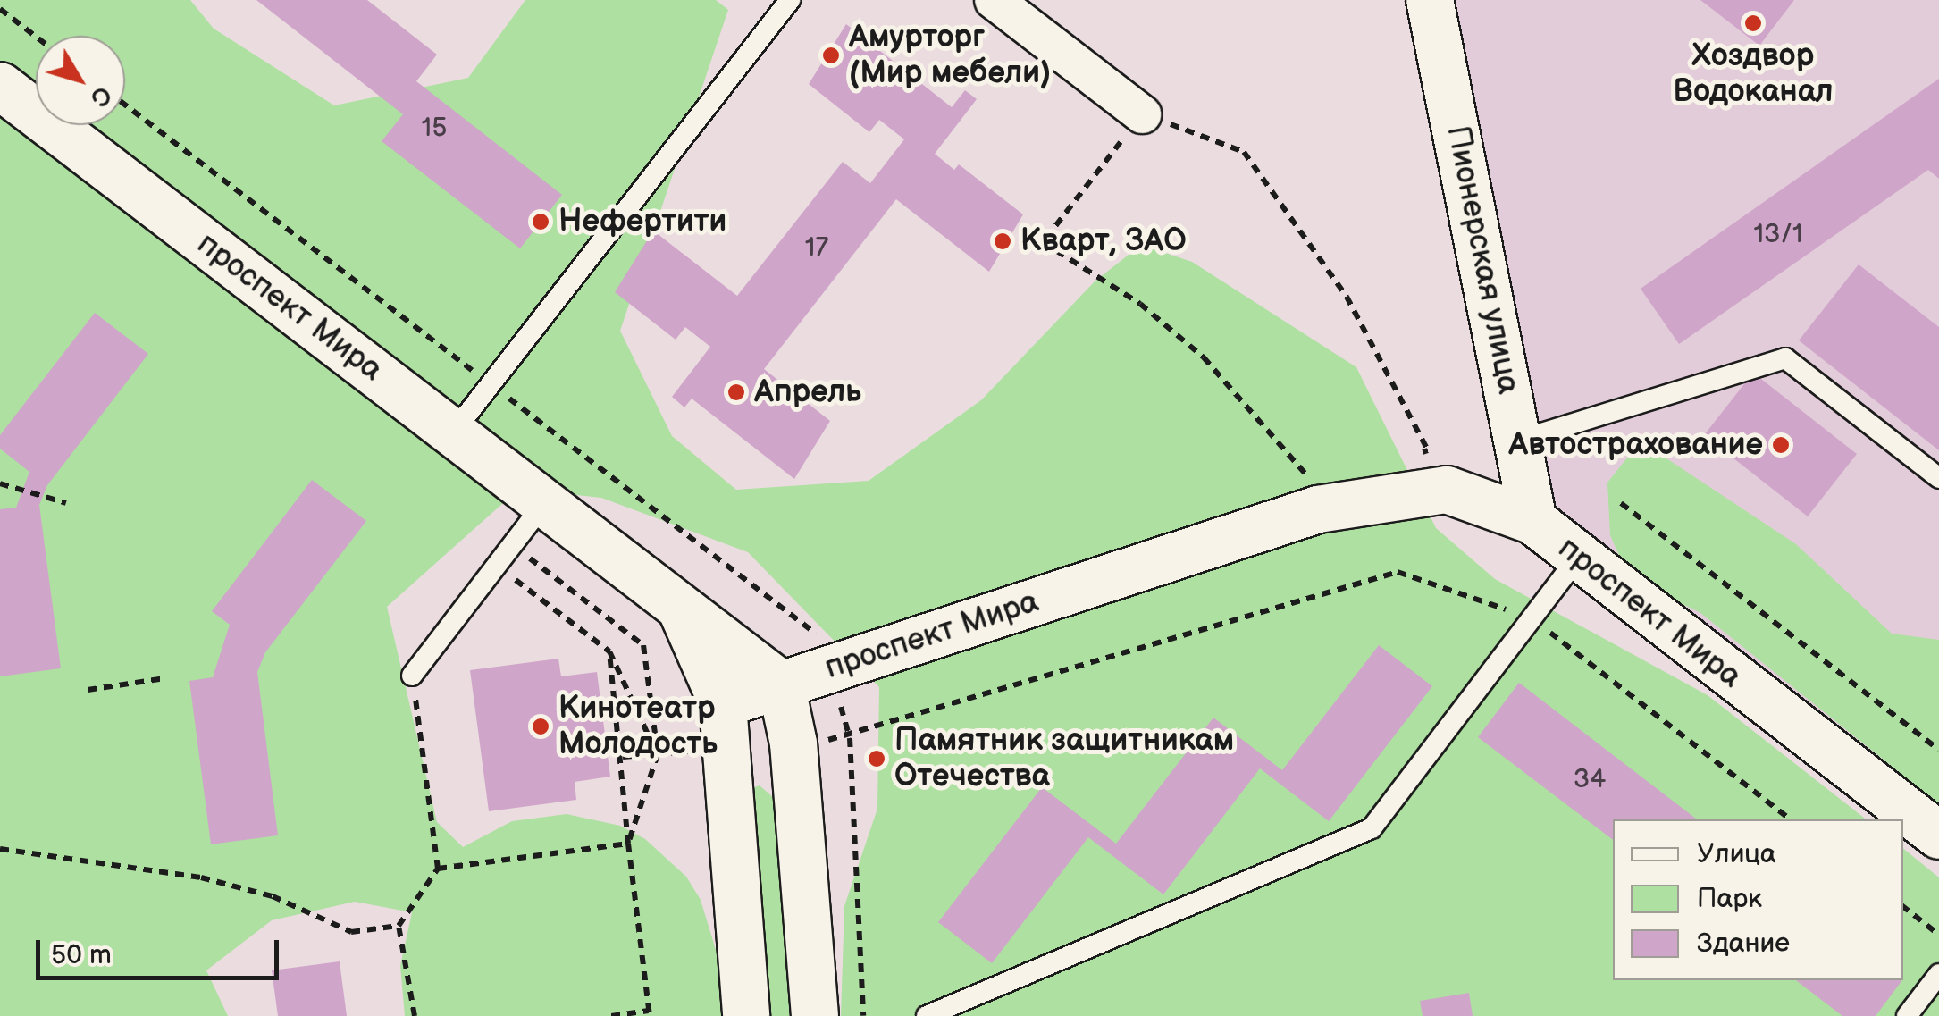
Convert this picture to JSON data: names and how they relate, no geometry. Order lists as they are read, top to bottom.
{
  "streets": {
    "street": ["Пионерская улица", "проспект Мира"]
  },
  "crossings": [
    ["Пионерская улица", "проспект Мира"]
  ],
  "places": [
    "Хоздвор Водоканал",
    "Амурторг (Мир мебели)",
    "Нефертити",
    "Кварт, ЗАО",
    "Апрель",
    "Автострахование",
    "Кинотеатр Молодость",
    "Памятник защитникам Отечества"
  ],
  "house_numbers": [
    "15",
    "13/1",
    "17",
    "34"
  ],
  "legend": ["Улица", "Парк", "Здание"],
  "scale_bar": "50 m",
  "north": "bottom right"
}
